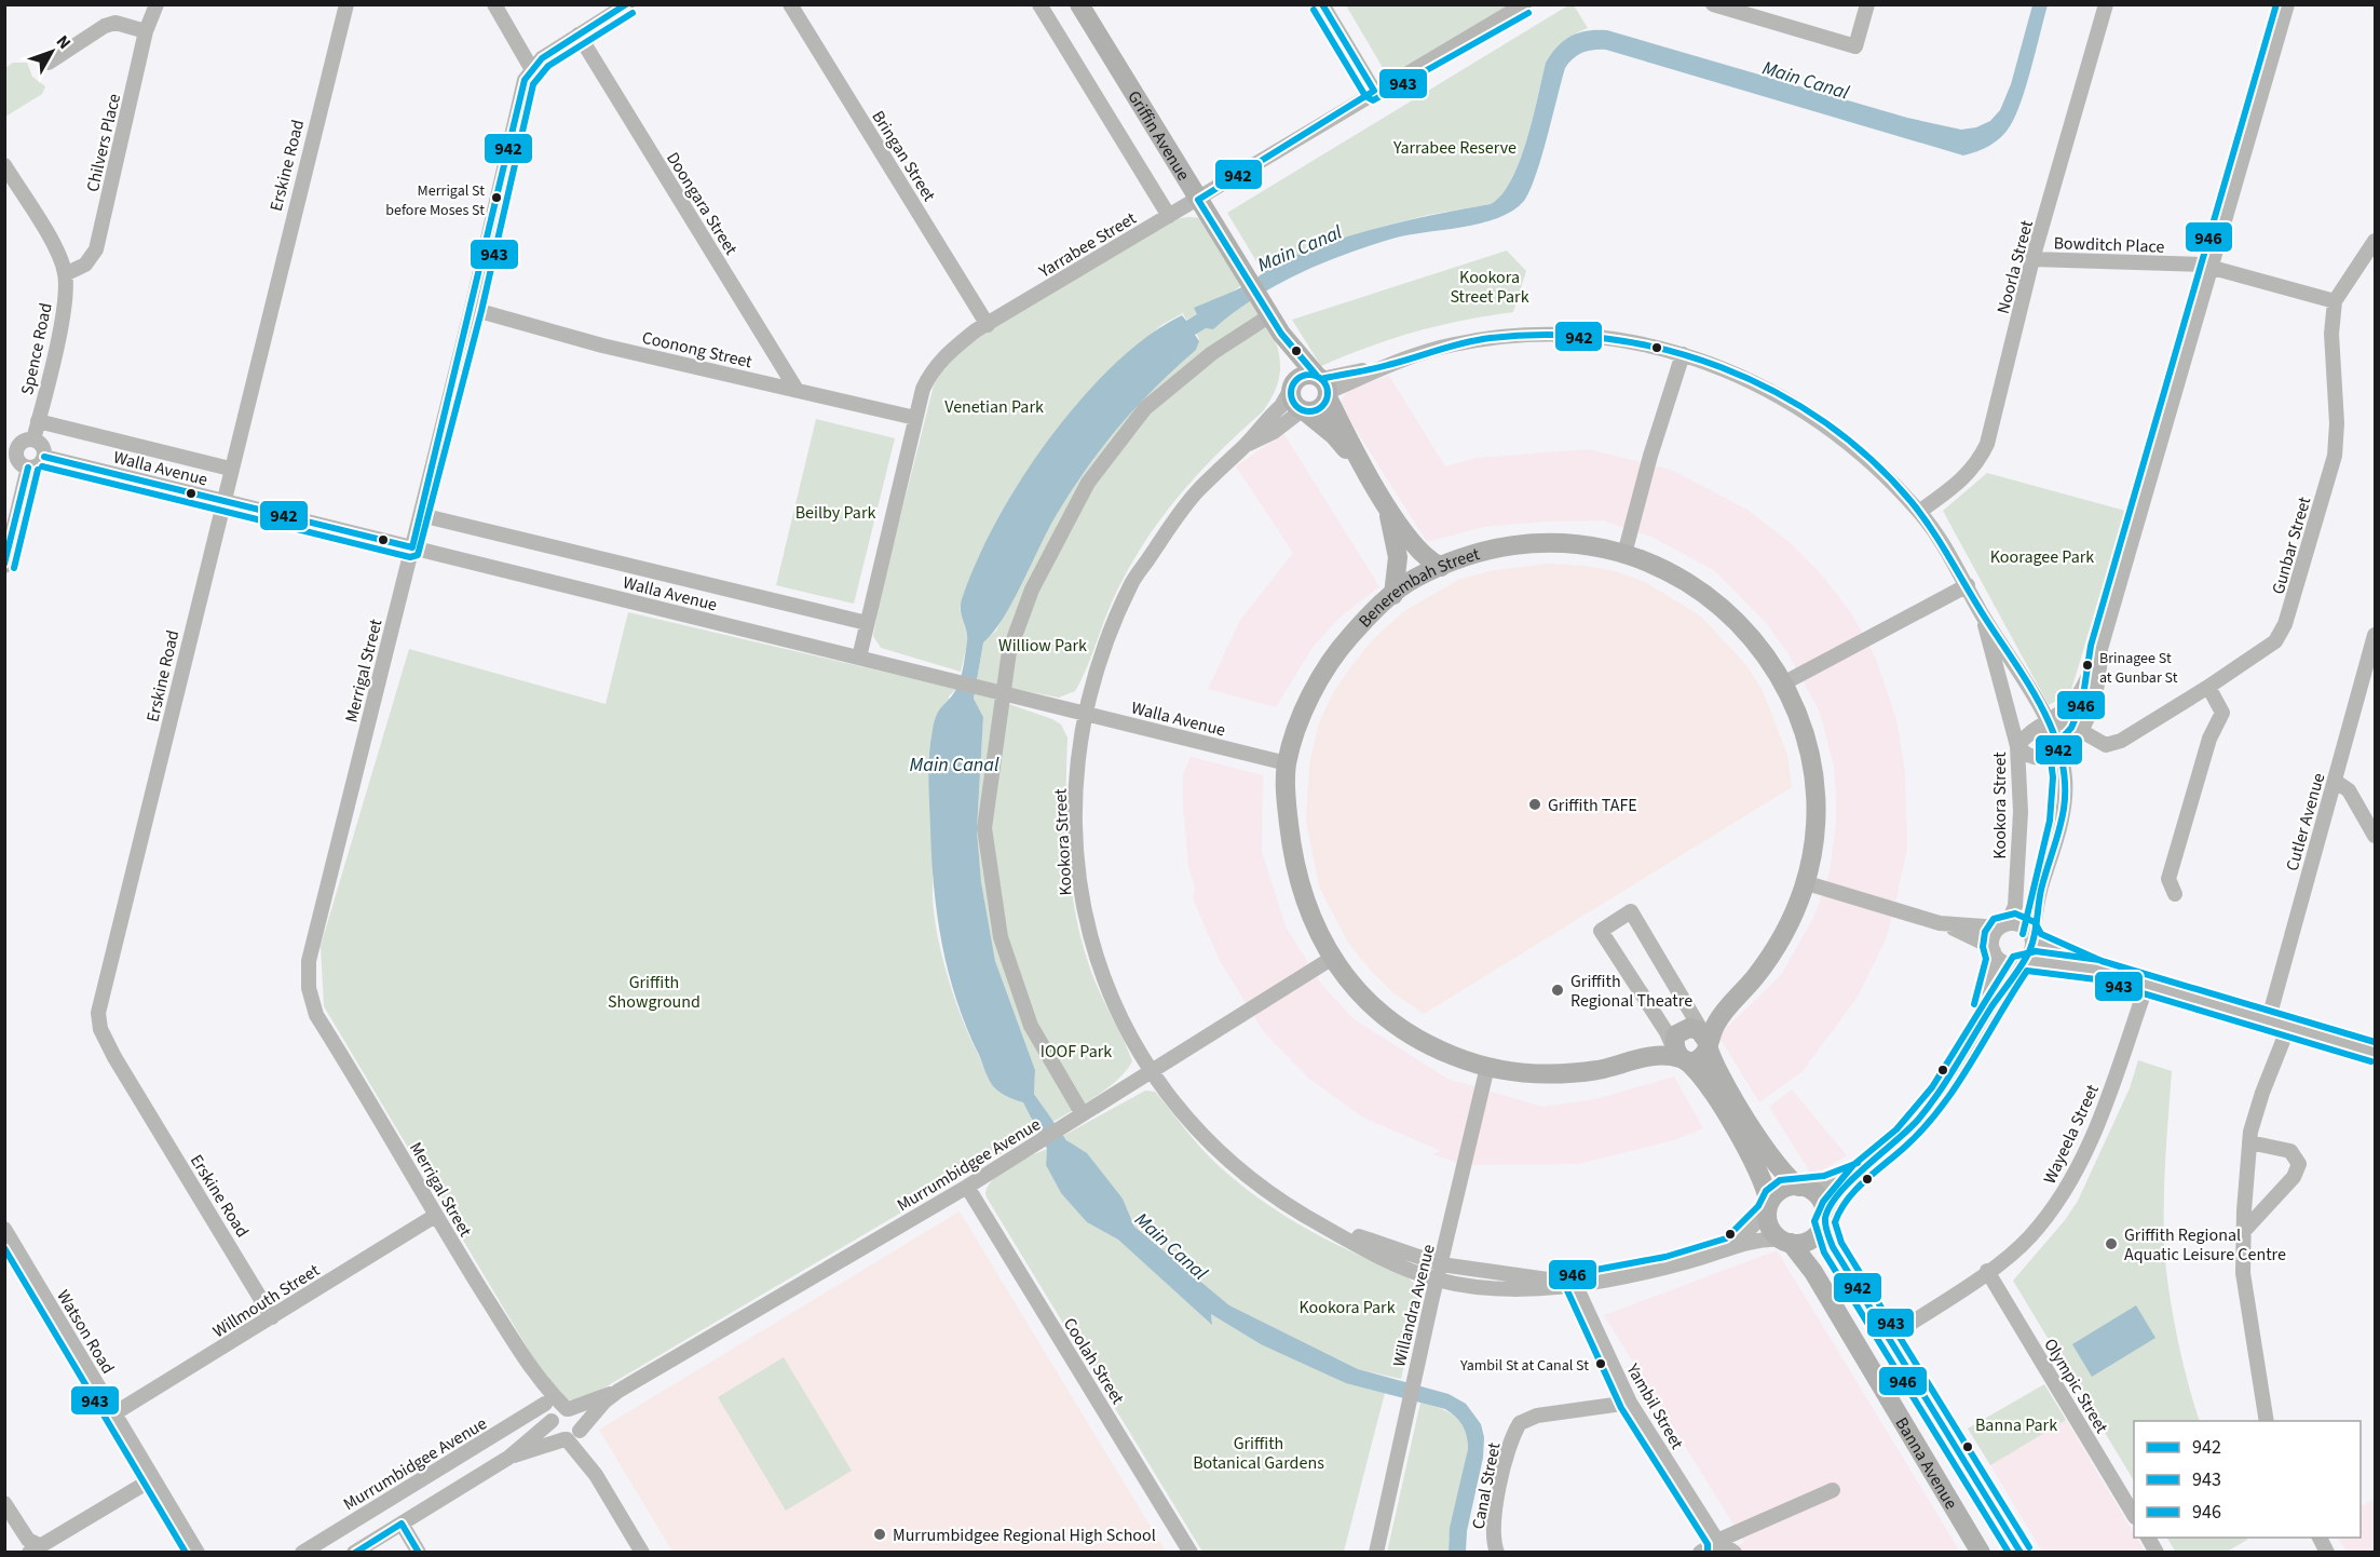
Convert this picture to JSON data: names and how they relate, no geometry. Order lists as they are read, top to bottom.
{
  "streets": {
    "main road": ["Griffin Avenue", "Benerembah Street", "Banna Avenue"],
    "street": [
      "Chilvers Place",
      "Bringan Street",
      "Erskine Road",
      "Doongara Street",
      "Yarrabee Street",
      "Bowditch Place",
      "Noorla Street",
      "Spence Road",
      "Coonong Street",
      "Walla Avenue",
      "Gunbar Street",
      "Merrigal Street",
      "Kookora Street",
      "Cutler Avenue",
      "Wayeela Street",
      "Murrumbidgee Avenue",
      "Willmouth Street",
      "Willandra Avenue",
      "Watson Road",
      "Coolah Street",
      "Olympic Street",
      "Yambil Street",
      "Canal Street"
    ]
  },
  "crossings": [
    ["Griffin Avenue", "Yarrabee Street"],
    ["Griffin Avenue", "Benerembah Street"],
    ["Griffin Avenue", "Kookora Street"],
    ["Chilvers Place", "Spence Road"],
    ["Bringan Street", "Yarrabee Street"],
    ["Erskine Road", "Walla Avenue"],
    ["Erskine Road", "Willmouth Street"],
    ["Doongara Street", "Coonong Street"],
    ["Yarrabee Street", "Coonong Street"],
    ["Yarrabee Street", "Walla Avenue"],
    ["Bowditch Place", "Noorla Street"],
    ["Bowditch Place", "Gunbar Street"],
    ["Noorla Street", "Kookora Street"],
    ["Spence Road", "Walla Avenue"],
    ["Coonong Street", "Merrigal Street"],
    ["Walla Avenue", "Benerembah Street"],
    ["Walla Avenue", "Merrigal Street"],
    ["Walla Avenue", "Kookora Street"],
    ["Gunbar Street", "Kookora Street"],
    ["Benerembah Street", "Murrumbidgee Avenue"],
    ["Benerembah Street", "Willandra Avenue"],
    ["Merrigal Street", "Murrumbidgee Avenue"],
    ["Merrigal Street", "Willmouth Street"],
    ["Kookora Street", "Murrumbidgee Avenue"],
    ["Kookora Street", "Willandra Avenue"],
    ["Kookora Street", "Yambil Street"],
    ["Kookora Street", "Banna Avenue"],
    ["Wayeela Street", "Olympic Street"],
    ["Wayeela Street", "Banna Avenue"],
    ["Murrumbidgee Avenue", "Coolah Street"],
    ["Willmouth Street", "Watson Road"],
    ["Yambil Street", "Canal Street"]
  ],
  "water": ["Main Canal"],
  "parks": [
    "Yarrabee Reserve",
    "Kookora Street Park",
    "Venetian Park",
    "Beilby Park",
    "Kooragee Park",
    "Williow Park",
    "Griffith Showground",
    "IOOF Park",
    "Kookora Park",
    "Banna Park",
    "Griffith Botanical Gardens"
  ],
  "places": [
    "Merrigal St before Moses St",
    "Brinagee St at Gunbar St",
    "Griffith TAFE",
    "Griffith Regional Theatre",
    "Griffith Regional Aquatic Leisure Centre",
    "Yambil St at Canal St",
    "Murrumbidgee Regional High School"
  ],
  "lines": ["transit line 942", "transit line 946", "transit line 943"],
  "legend": ["942", "943", "946"],
  "north": "top right"
}
